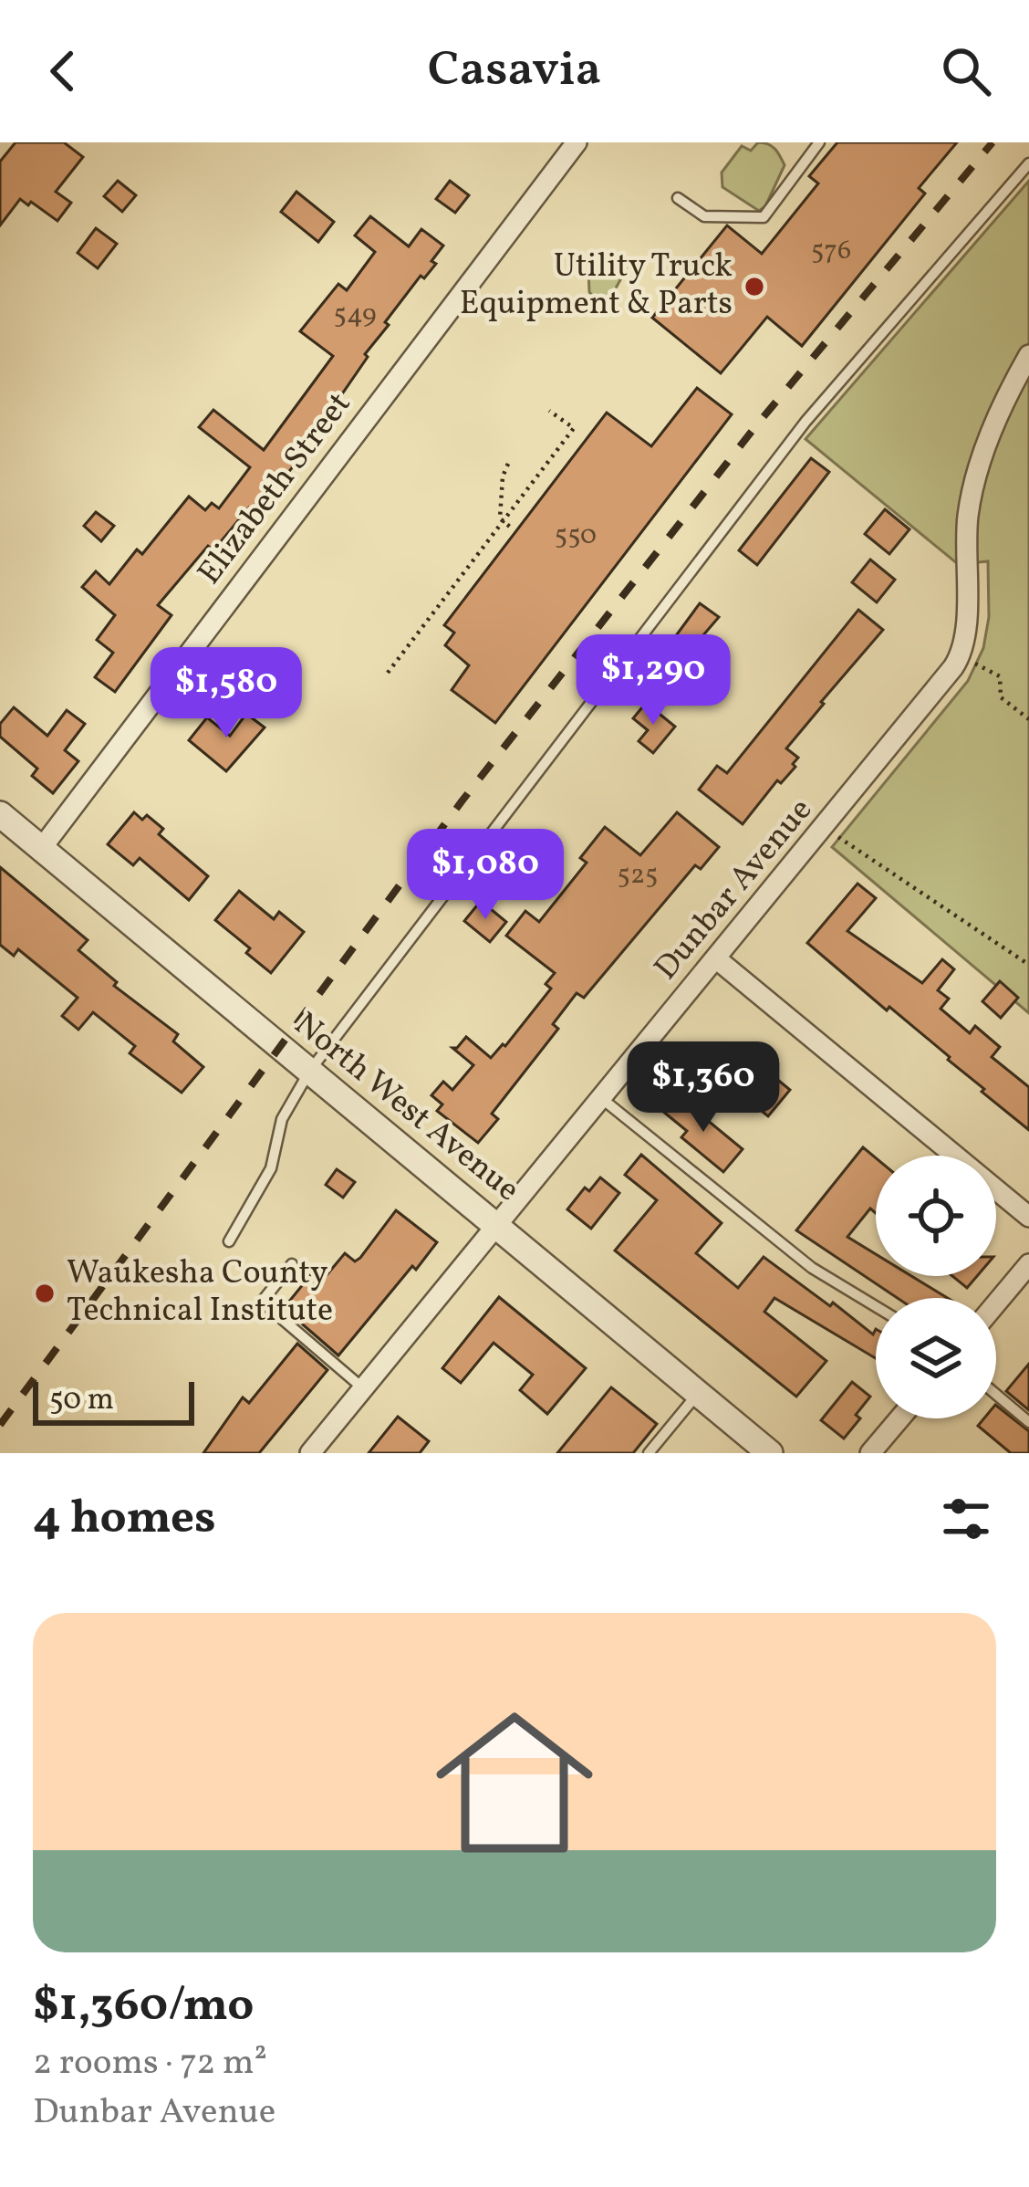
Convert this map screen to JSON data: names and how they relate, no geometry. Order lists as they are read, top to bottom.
{
  "streets": {
    "street": ["Elizabeth Street", "Dunbar Avenue", "North West Avenue"]
  },
  "crossings": [
    ["Elizabeth Street", "North West Avenue"],
    ["Dunbar Avenue", "North West Avenue"]
  ],
  "places": ["Utility Truck Equipment & Parts", "Waukesha County Technical Institute"],
  "house_numbers": [
    "576",
    "549",
    "550",
    "525"
  ],
  "scale_bar": "50 m",
  "page": {
    "header": "Casavia",
    "price": [
      "$1,290",
      "$1,580",
      "$1,080",
      "$1,360"
    ],
    "scale": "50 m",
    "heading": "4 homes",
    "list": [
      {
        "name": "$1,360/mo",
        "note": "2 rooms · 72 m² · Dunbar Avenue"
      }
    ]
  }
}
